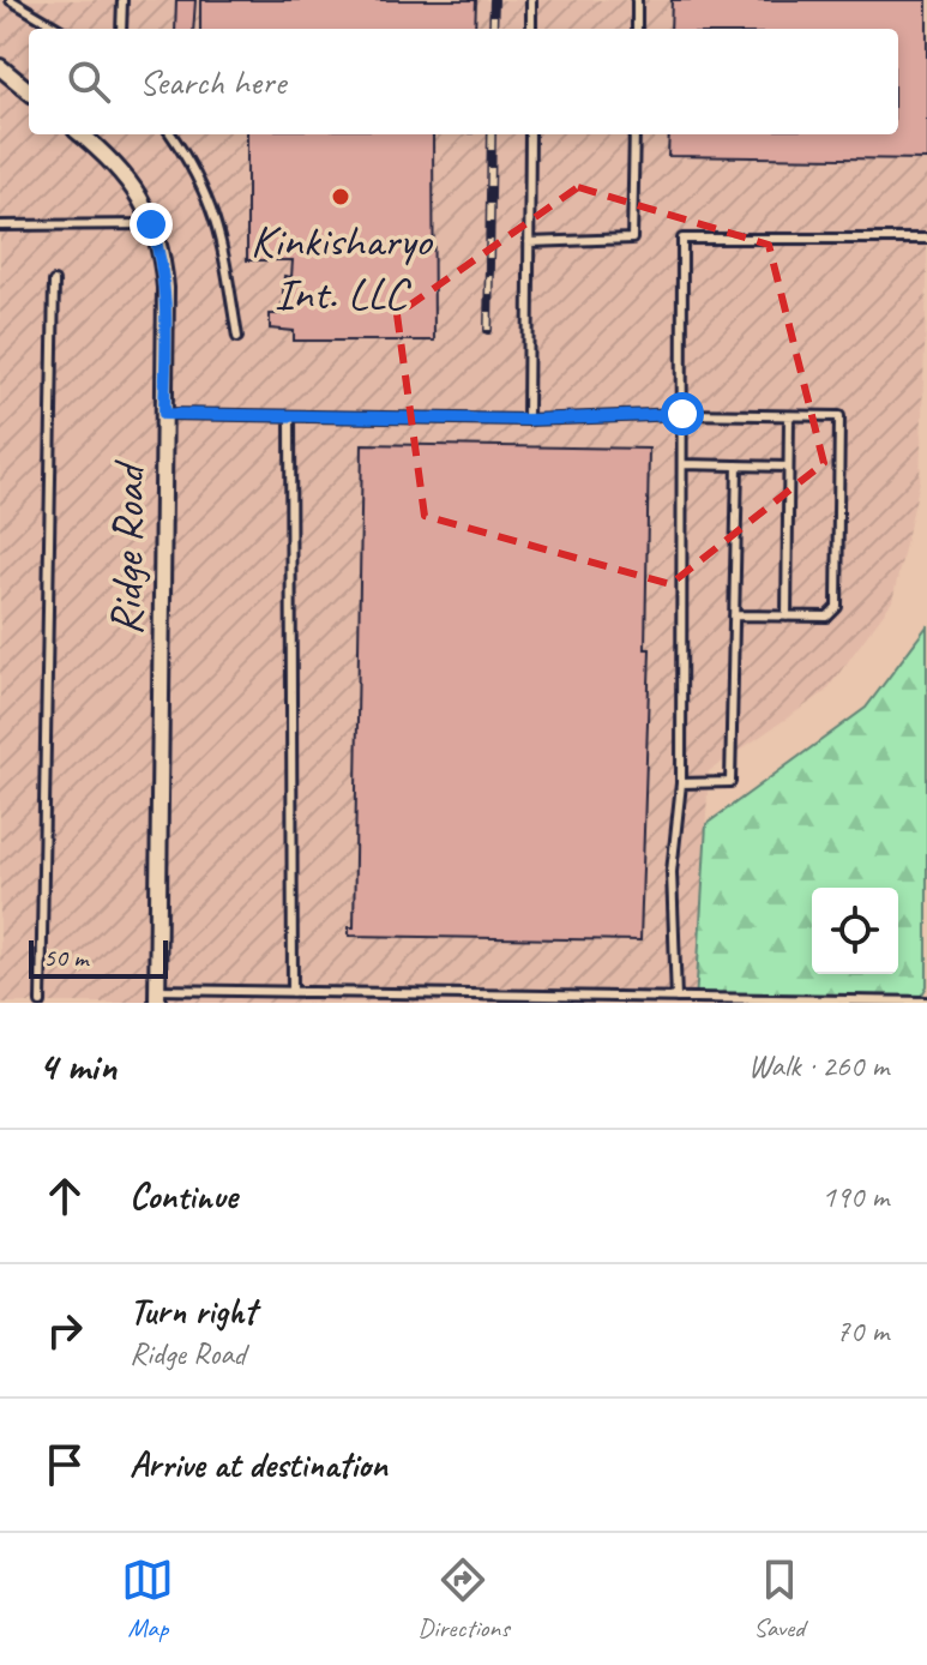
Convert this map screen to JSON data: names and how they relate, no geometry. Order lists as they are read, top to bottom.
{
  "streets": {
    "street": ["Ridge Road"]
  },
  "places": ["Kinkisharyo Int. LLC"],
  "scale_bar": "50 m",
  "page": {
    "search": "Search here",
    "scale": "50 m",
    "heading": ["4 min", "Walk · 260 m"],
    "list": [
      ["Continue", "190 m"],
      ["Turn right", "Ridge Road", "70 m"],
      "Arrive at destination"
    ],
    "nav": ["Map", "Directions", "Saved"]
  }
}
